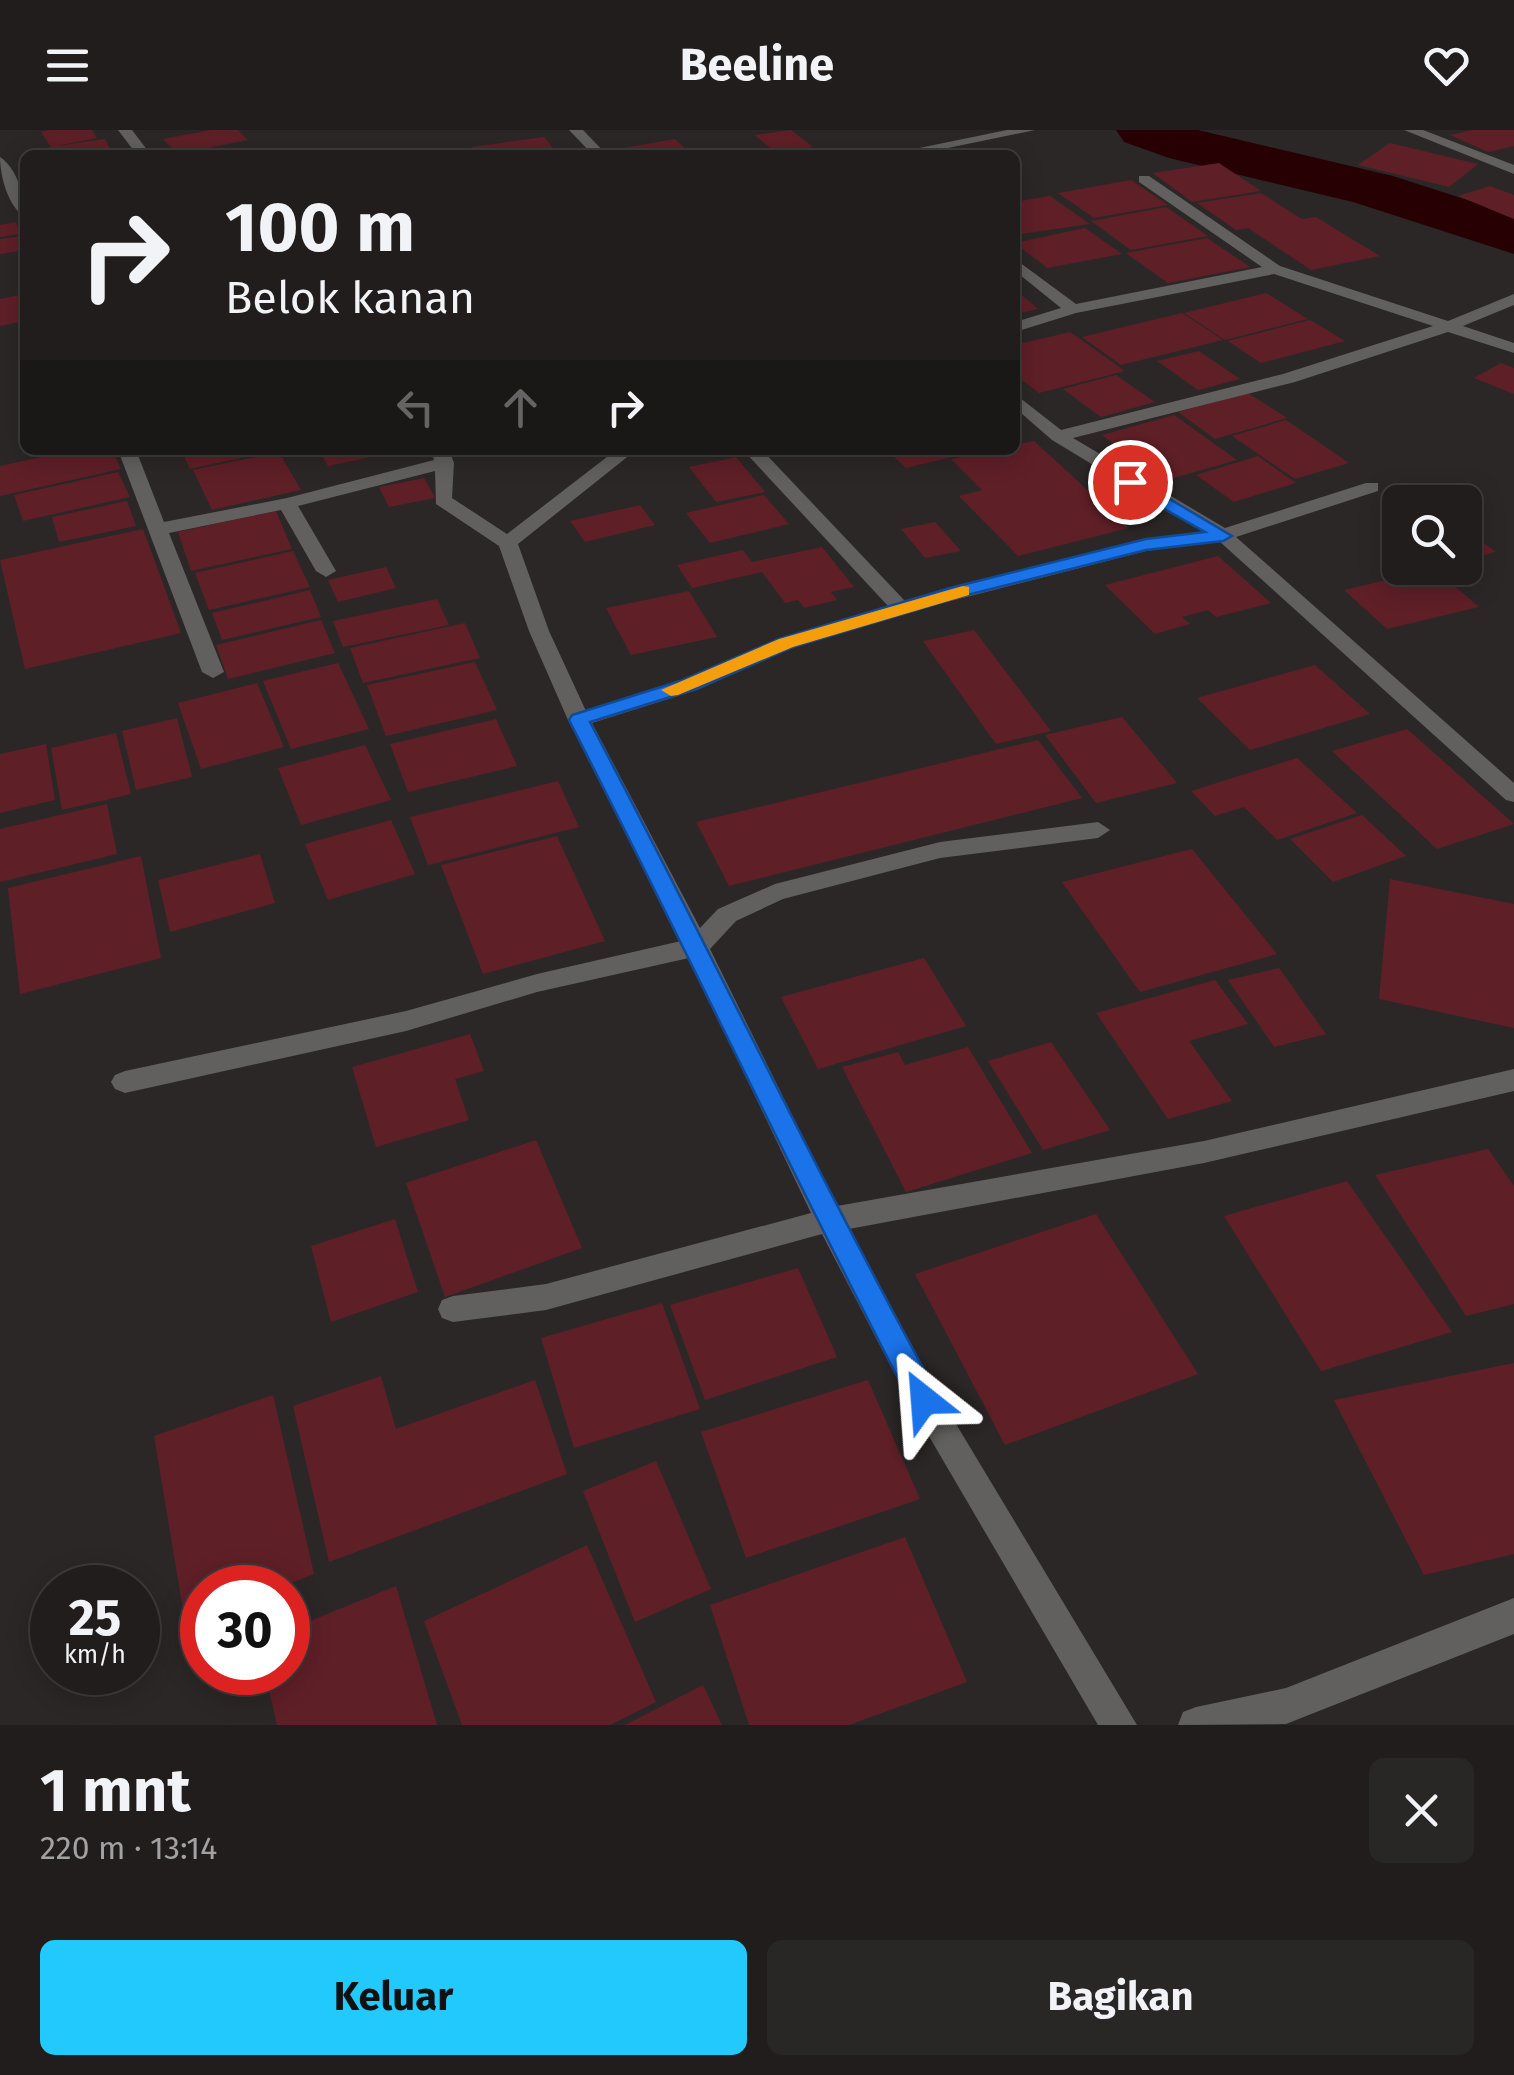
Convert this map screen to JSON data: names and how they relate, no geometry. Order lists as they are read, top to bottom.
{
  "page": {
    "header": "Beeline",
    "turn": ["100 m", "Belok kanan"],
    "speed": "25 km/h",
    "limit": "30",
    "heading": ["1 mnt", "220 m · 13:14"],
    "buttons": ["Keluar", "Bagikan"]
  }
}
